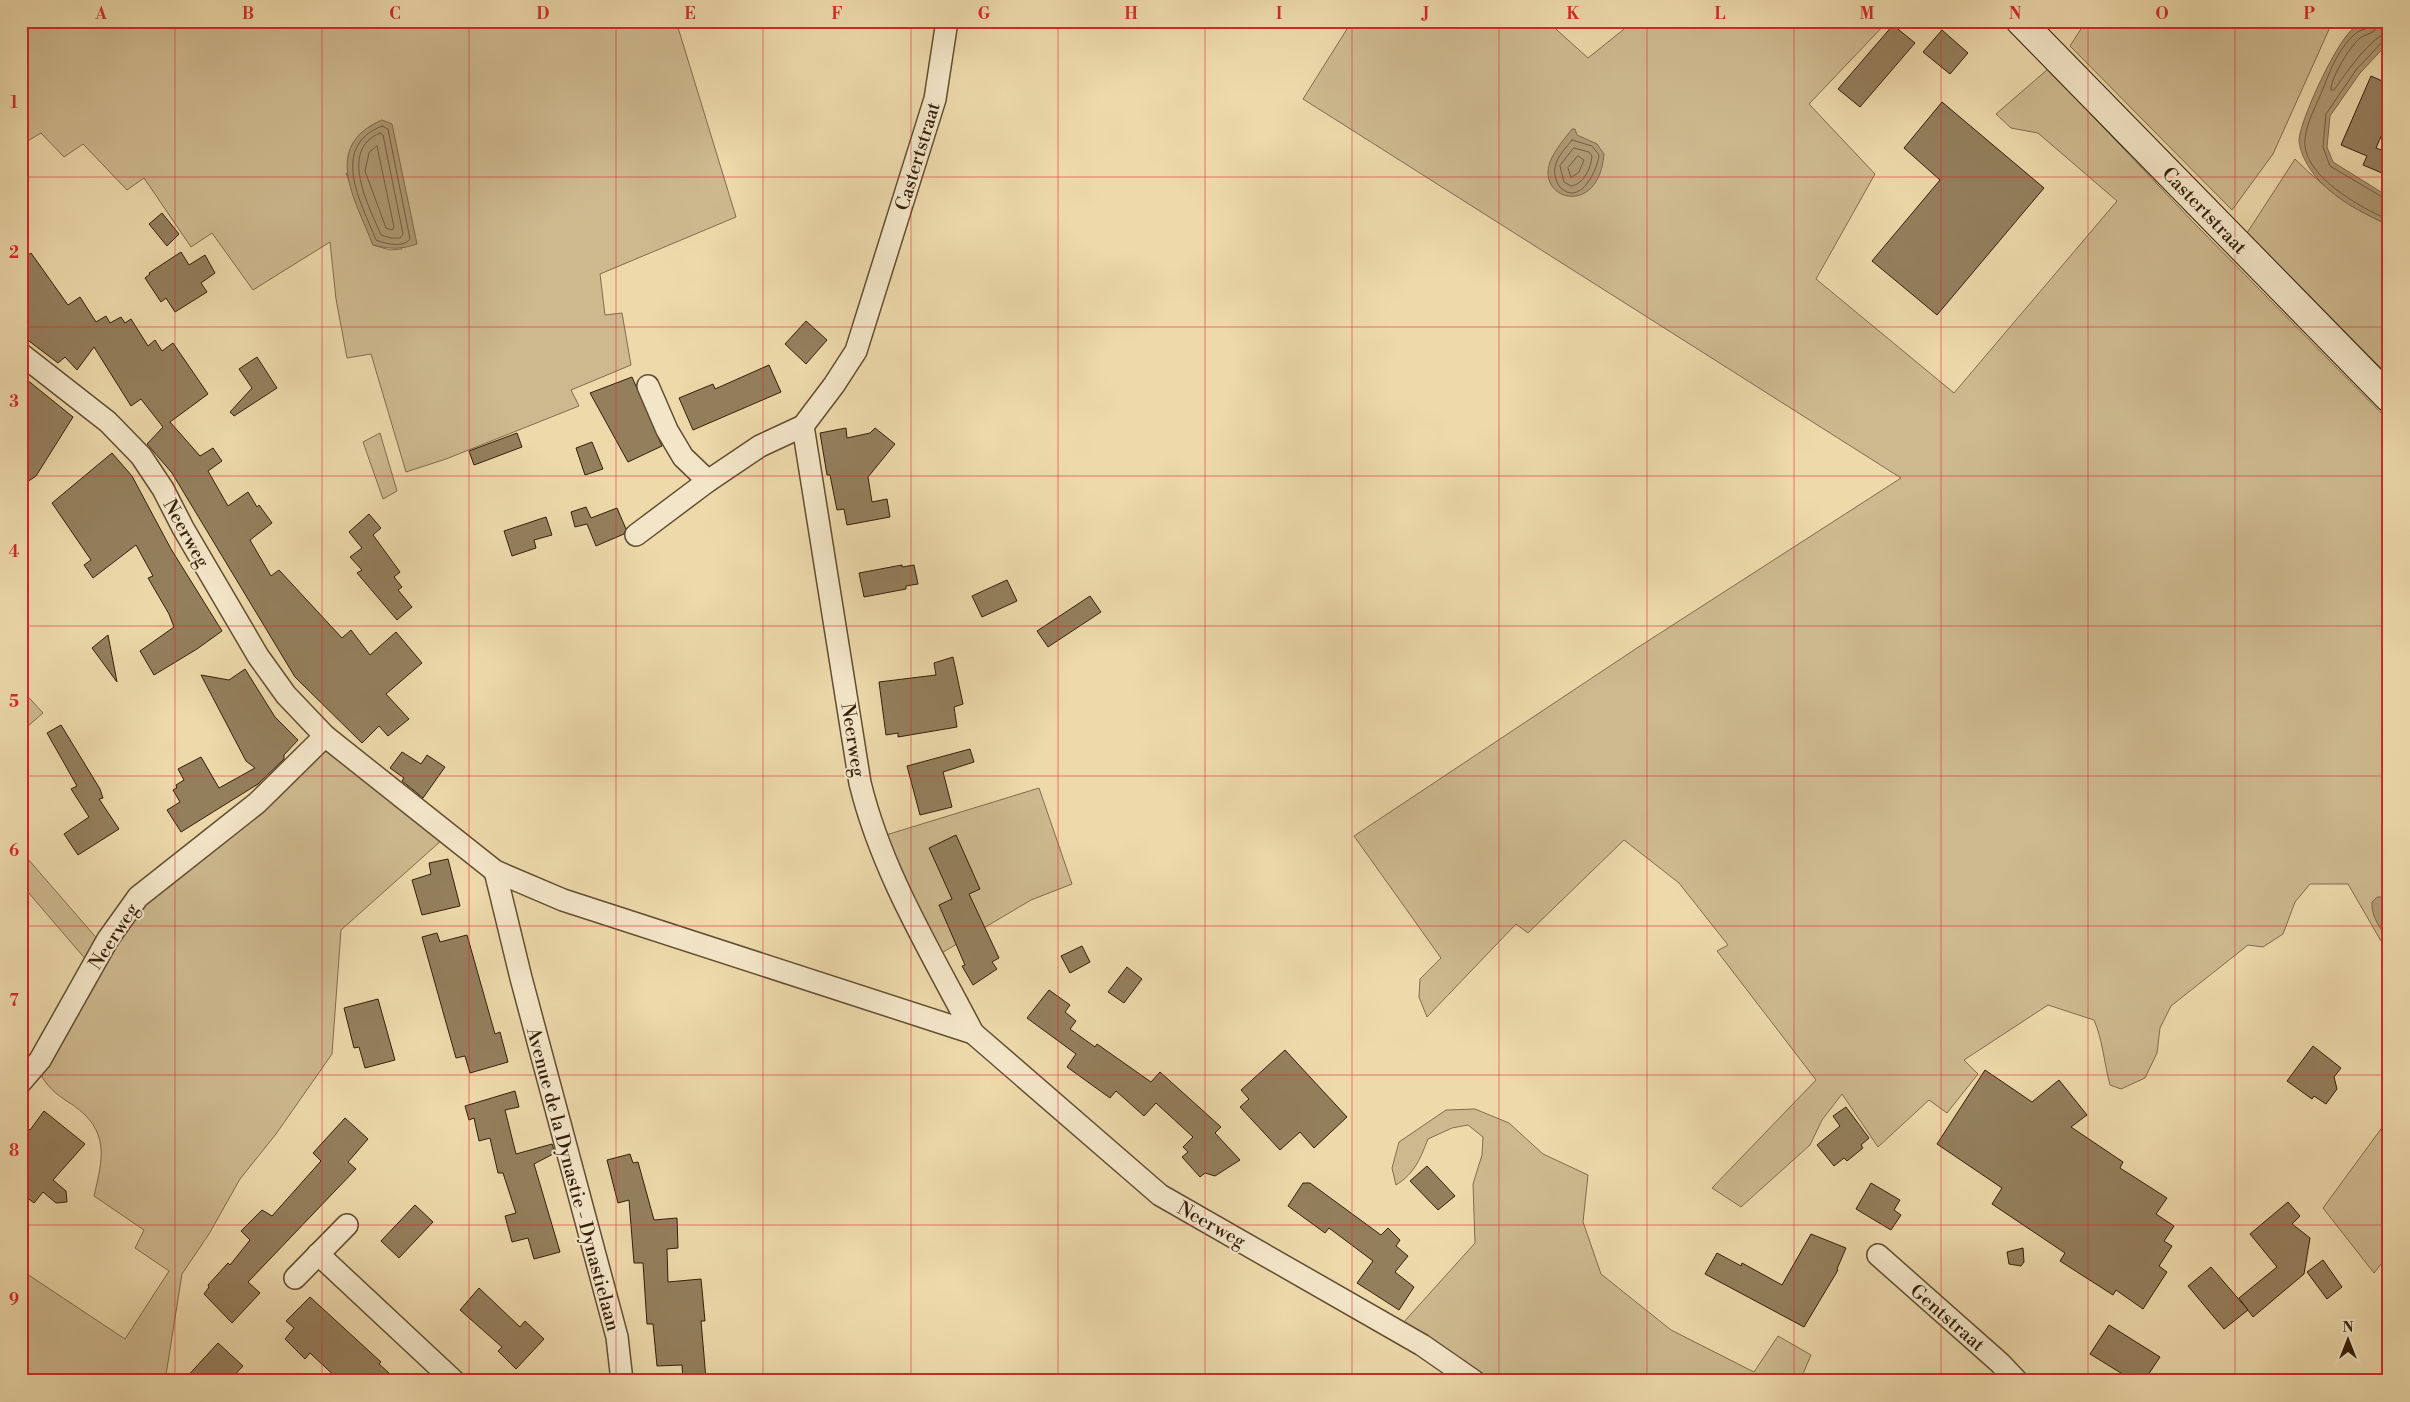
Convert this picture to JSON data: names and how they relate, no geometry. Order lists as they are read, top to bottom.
{
  "streets": {
    "main road": ["Castertstraat"],
    "street": ["Neerweg", "Avenue de la Dynastie - Dynastielaan", "Gentstraat"]
  },
  "crossings": [
    ["Castertstraat", "Neerweg"],
    ["Neerweg", "Avenue de la Dynastie - Dynastielaan"]
  ],
  "north": "top",
  "grid": {
    "columns": [
      "A",
      "B",
      "C",
      "D",
      "E",
      "F",
      "G",
      "H",
      "I",
      "J",
      "K",
      "L",
      "M",
      "N",
      "O",
      "P"
    ],
    "rows": [
      "1",
      "2",
      "3",
      "4",
      "5",
      "6",
      "7",
      "8",
      "9"
    ]
  }
}
